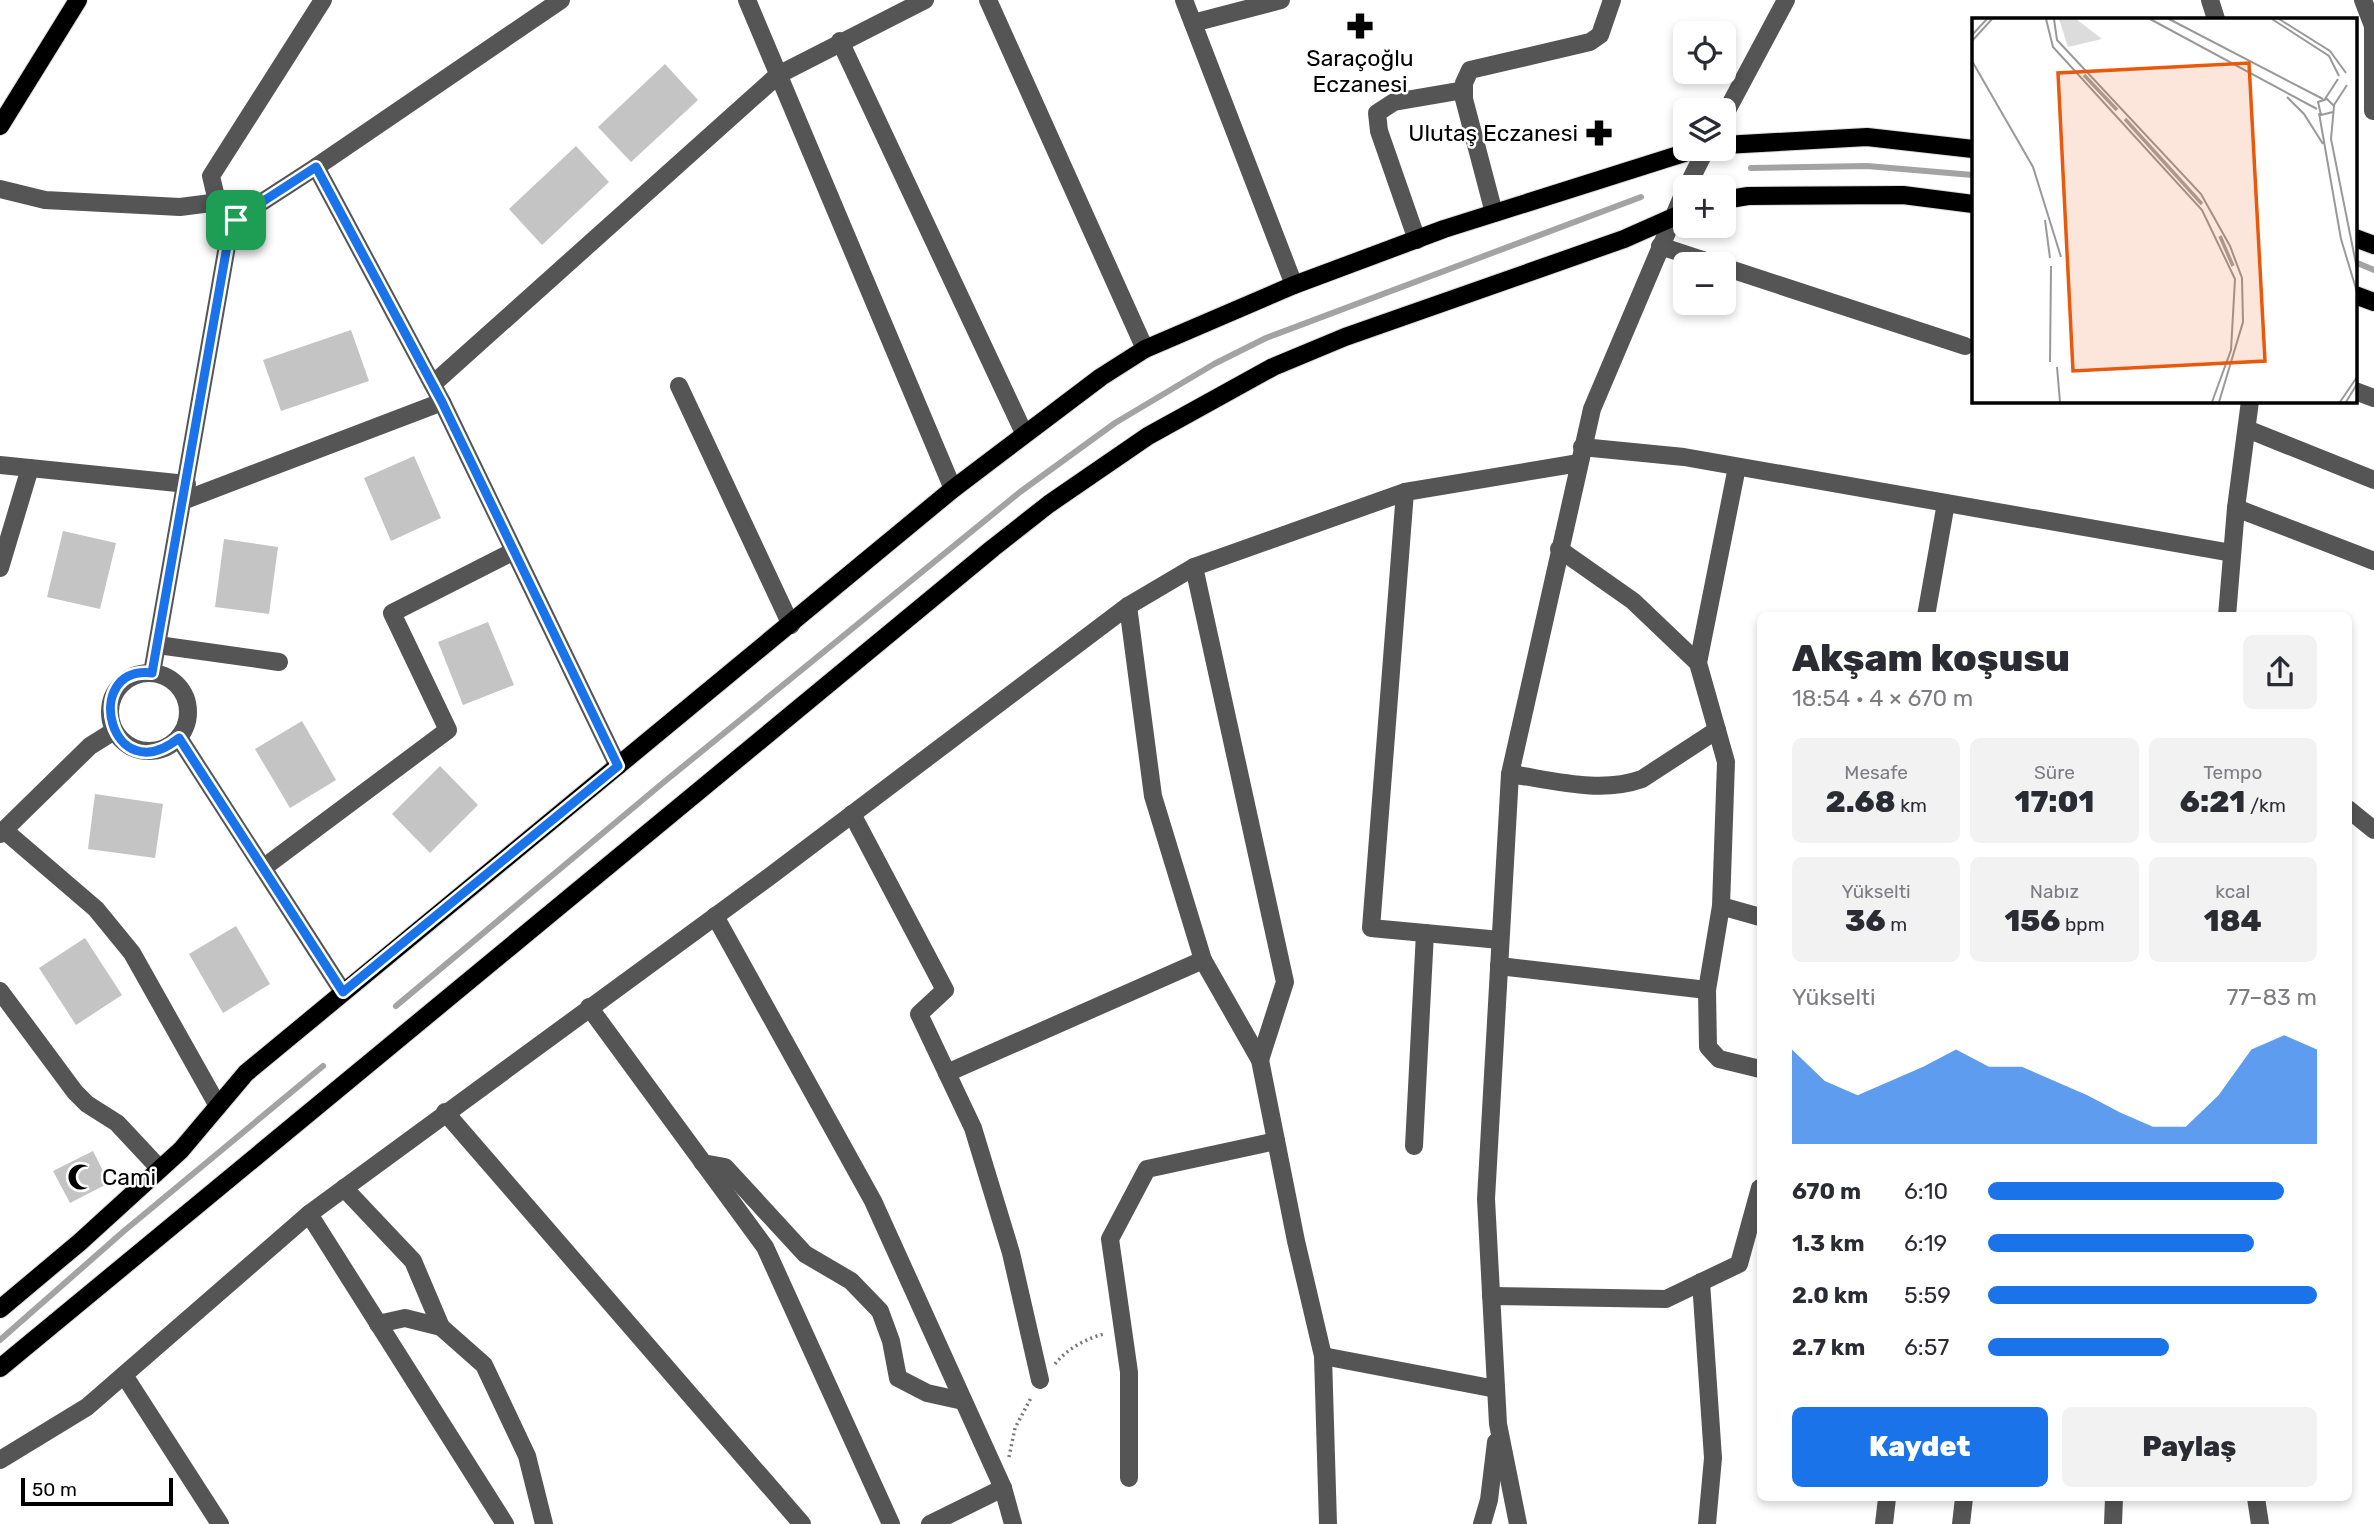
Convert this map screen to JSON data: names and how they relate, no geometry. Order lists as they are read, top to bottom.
{
  "places": {
    "pharmacy": ["Saraçoğlu Eczanesi", "Ulutaş Eczanesi"],
    "mosque": ["Cami"]
  },
  "scale_bar": "50 m",
  "page": {
    "map_buttons": ["+", "−"],
    "heading": ["Akşam koşusu", "18:54 · 4 × 670 m"],
    "stats": [
      ["Mesafe", "2.68 km"],
      ["Süre", "17:01"],
      ["Tempo", "6:21 /km"],
      ["Yükselti", "36 m"],
      ["Nabız", "156 bpm"],
      ["kcal", "184"]
    ],
    "chart": ["Yükselti", "77–83 m"],
    "list": [
      {
        "name": "670 m",
        "note": "6:10"
      },
      {
        "name": "1.3 km",
        "note": "6:19"
      },
      {
        "name": "2.0 km",
        "note": "5:59"
      },
      {
        "name": "2.7 km",
        "note": "6:57"
      }
    ],
    "buttons": ["Kaydet", "Paylaş"],
    "scale": "50 m"
  }
}
